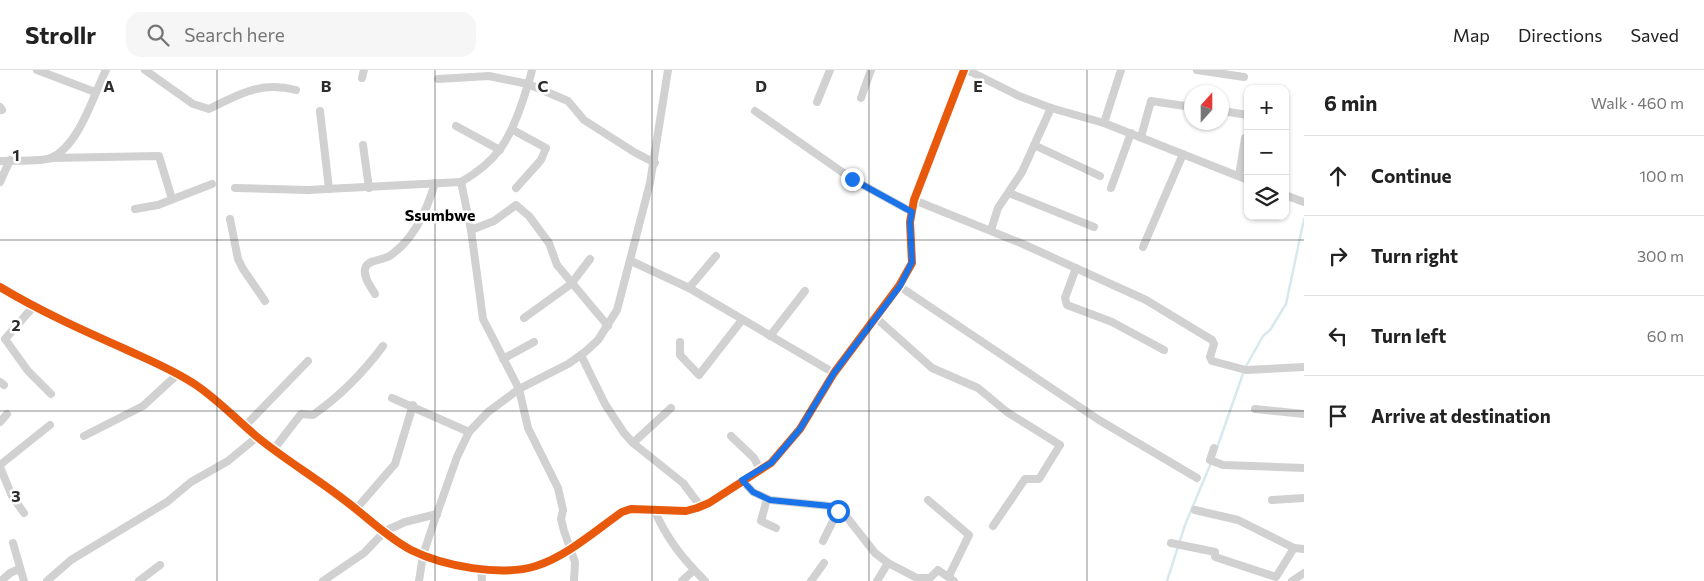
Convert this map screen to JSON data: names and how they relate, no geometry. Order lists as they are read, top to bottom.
{
  "districts": ["Ssumbwe"],
  "north": "top",
  "page": {
    "header": "Strollr",
    "search": "Search here",
    "nav": ["Map", "Directions", "Saved"],
    "heading": ["6 min", "Walk · 460 m"],
    "map_buttons": ["+", "−"],
    "list": [
      ["Continue", "100 m"],
      ["Turn right", "300 m"],
      ["Turn left", "60 m"],
      "Arrive at destination"
    ]
  },
  "grid": {
    "columns": [
      "A",
      "B",
      "C",
      "D",
      "E"
    ],
    "rows": ["1", "2", "3"]
  }
}
